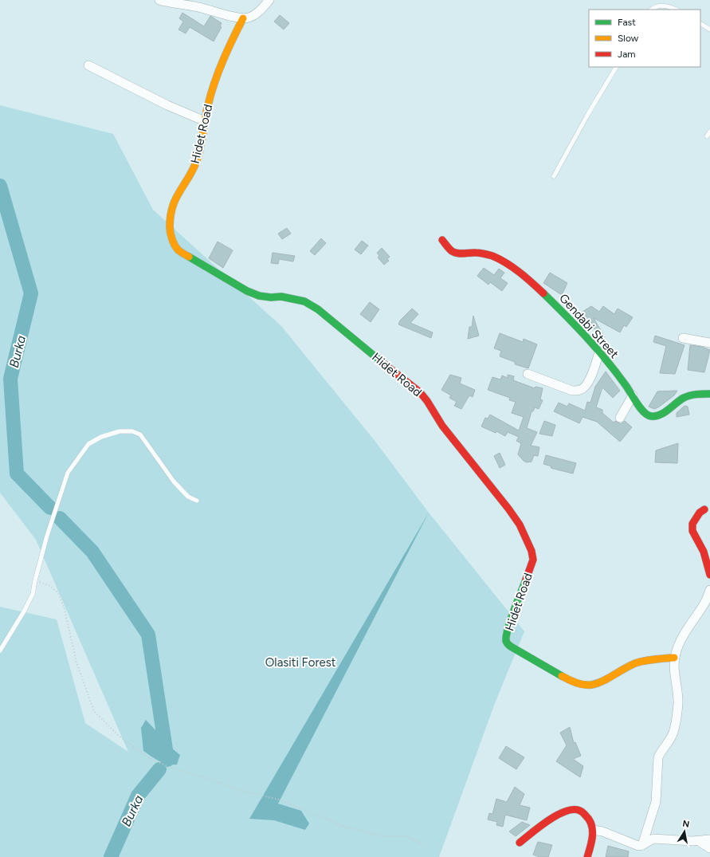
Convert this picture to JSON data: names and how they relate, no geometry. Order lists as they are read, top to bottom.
{
  "streets": {
    "street": ["Hidet Road", "Gendabi Street"]
  },
  "water": ["Burka"],
  "parks": ["Olasiti Forest"],
  "legend": ["Fast", "Slow", "Jam"],
  "north": "top"
}
